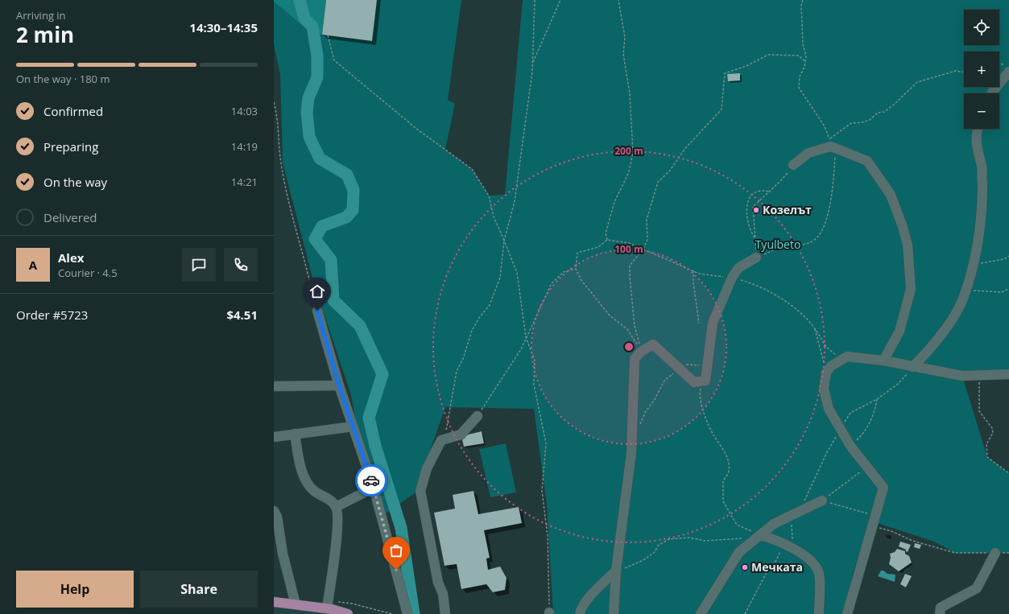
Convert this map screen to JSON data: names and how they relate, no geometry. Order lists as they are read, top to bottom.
{
  "parks": ["Tyulbeto"],
  "places": ["Козелът", "Мечката"],
  "page": {
    "heading": ["2 min", "Arriving in", "14:30–14:35"],
    "panel": [
      "Alex",
      "Courier · 4.5",
      "Order #5723",
      "$4.51"
    ],
    "map_buttons": ["+", "−"],
    "bar": "On the way · 180 m",
    "list": [
      ["Confirmed", "14:03"],
      ["Preparing", "14:19"],
      ["On the way", "14:21"],
      "Delivered"
    ],
    "round": "A",
    "buttons": ["Help", "Share"]
  },
  "rings": ["200 m", "100 m"]
}
